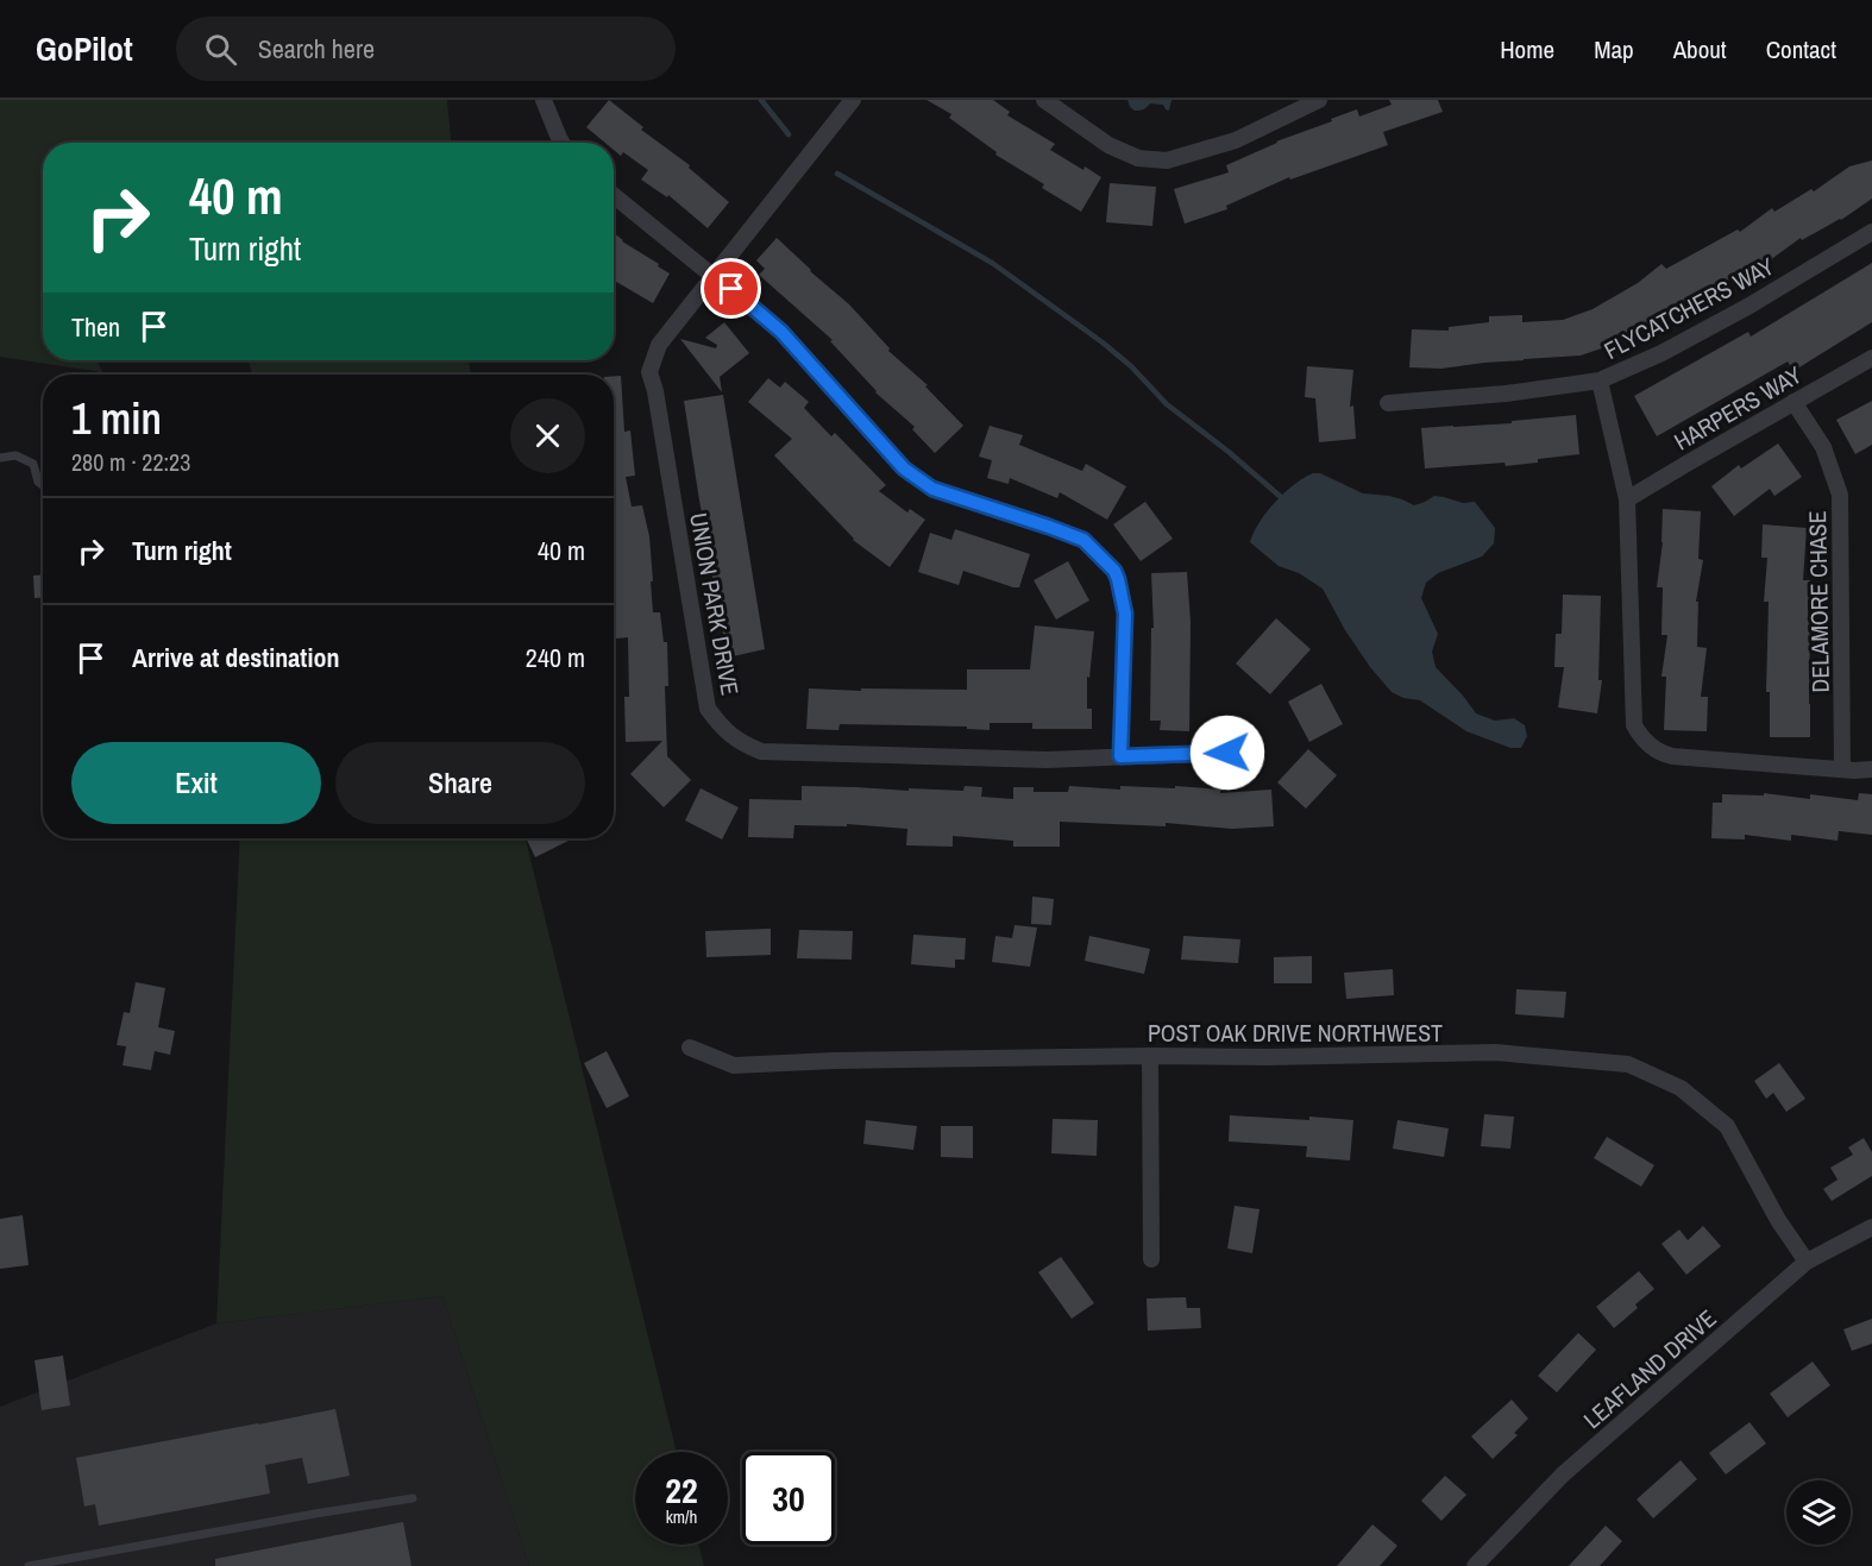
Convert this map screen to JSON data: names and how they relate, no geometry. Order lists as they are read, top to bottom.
{
  "streets": {
    "street": [
      "FLYCATCHERS WAY",
      "HARPERS WAY",
      "DELAMORE CHASE",
      "UNION PARK DRIVE",
      "POST OAK DRIVE NORTHWEST",
      "LEAFLAND DRIVE"
    ]
  },
  "crossings": [
    ["HARPERS WAY", "DELAMORE CHASE"],
    ["POST OAK DRIVE NORTHWEST", "LEAFLAND DRIVE"]
  ],
  "page": {
    "header": "GoPilot",
    "search": "Search here",
    "nav": [
      "Home",
      "Map",
      "About",
      "Contact"
    ],
    "turn": ["40 m", "Turn right"],
    "then": "Then",
    "heading": ["1 min", "280 m · 22:23"],
    "list": [
      {
        "name": "Turn right",
        "value": "40 m"
      },
      {
        "name": "Arrive at destination",
        "value": "240 m"
      }
    ],
    "buttons": ["Exit", "Share"],
    "speed": "22 km/h",
    "limit": "30"
  }
}
